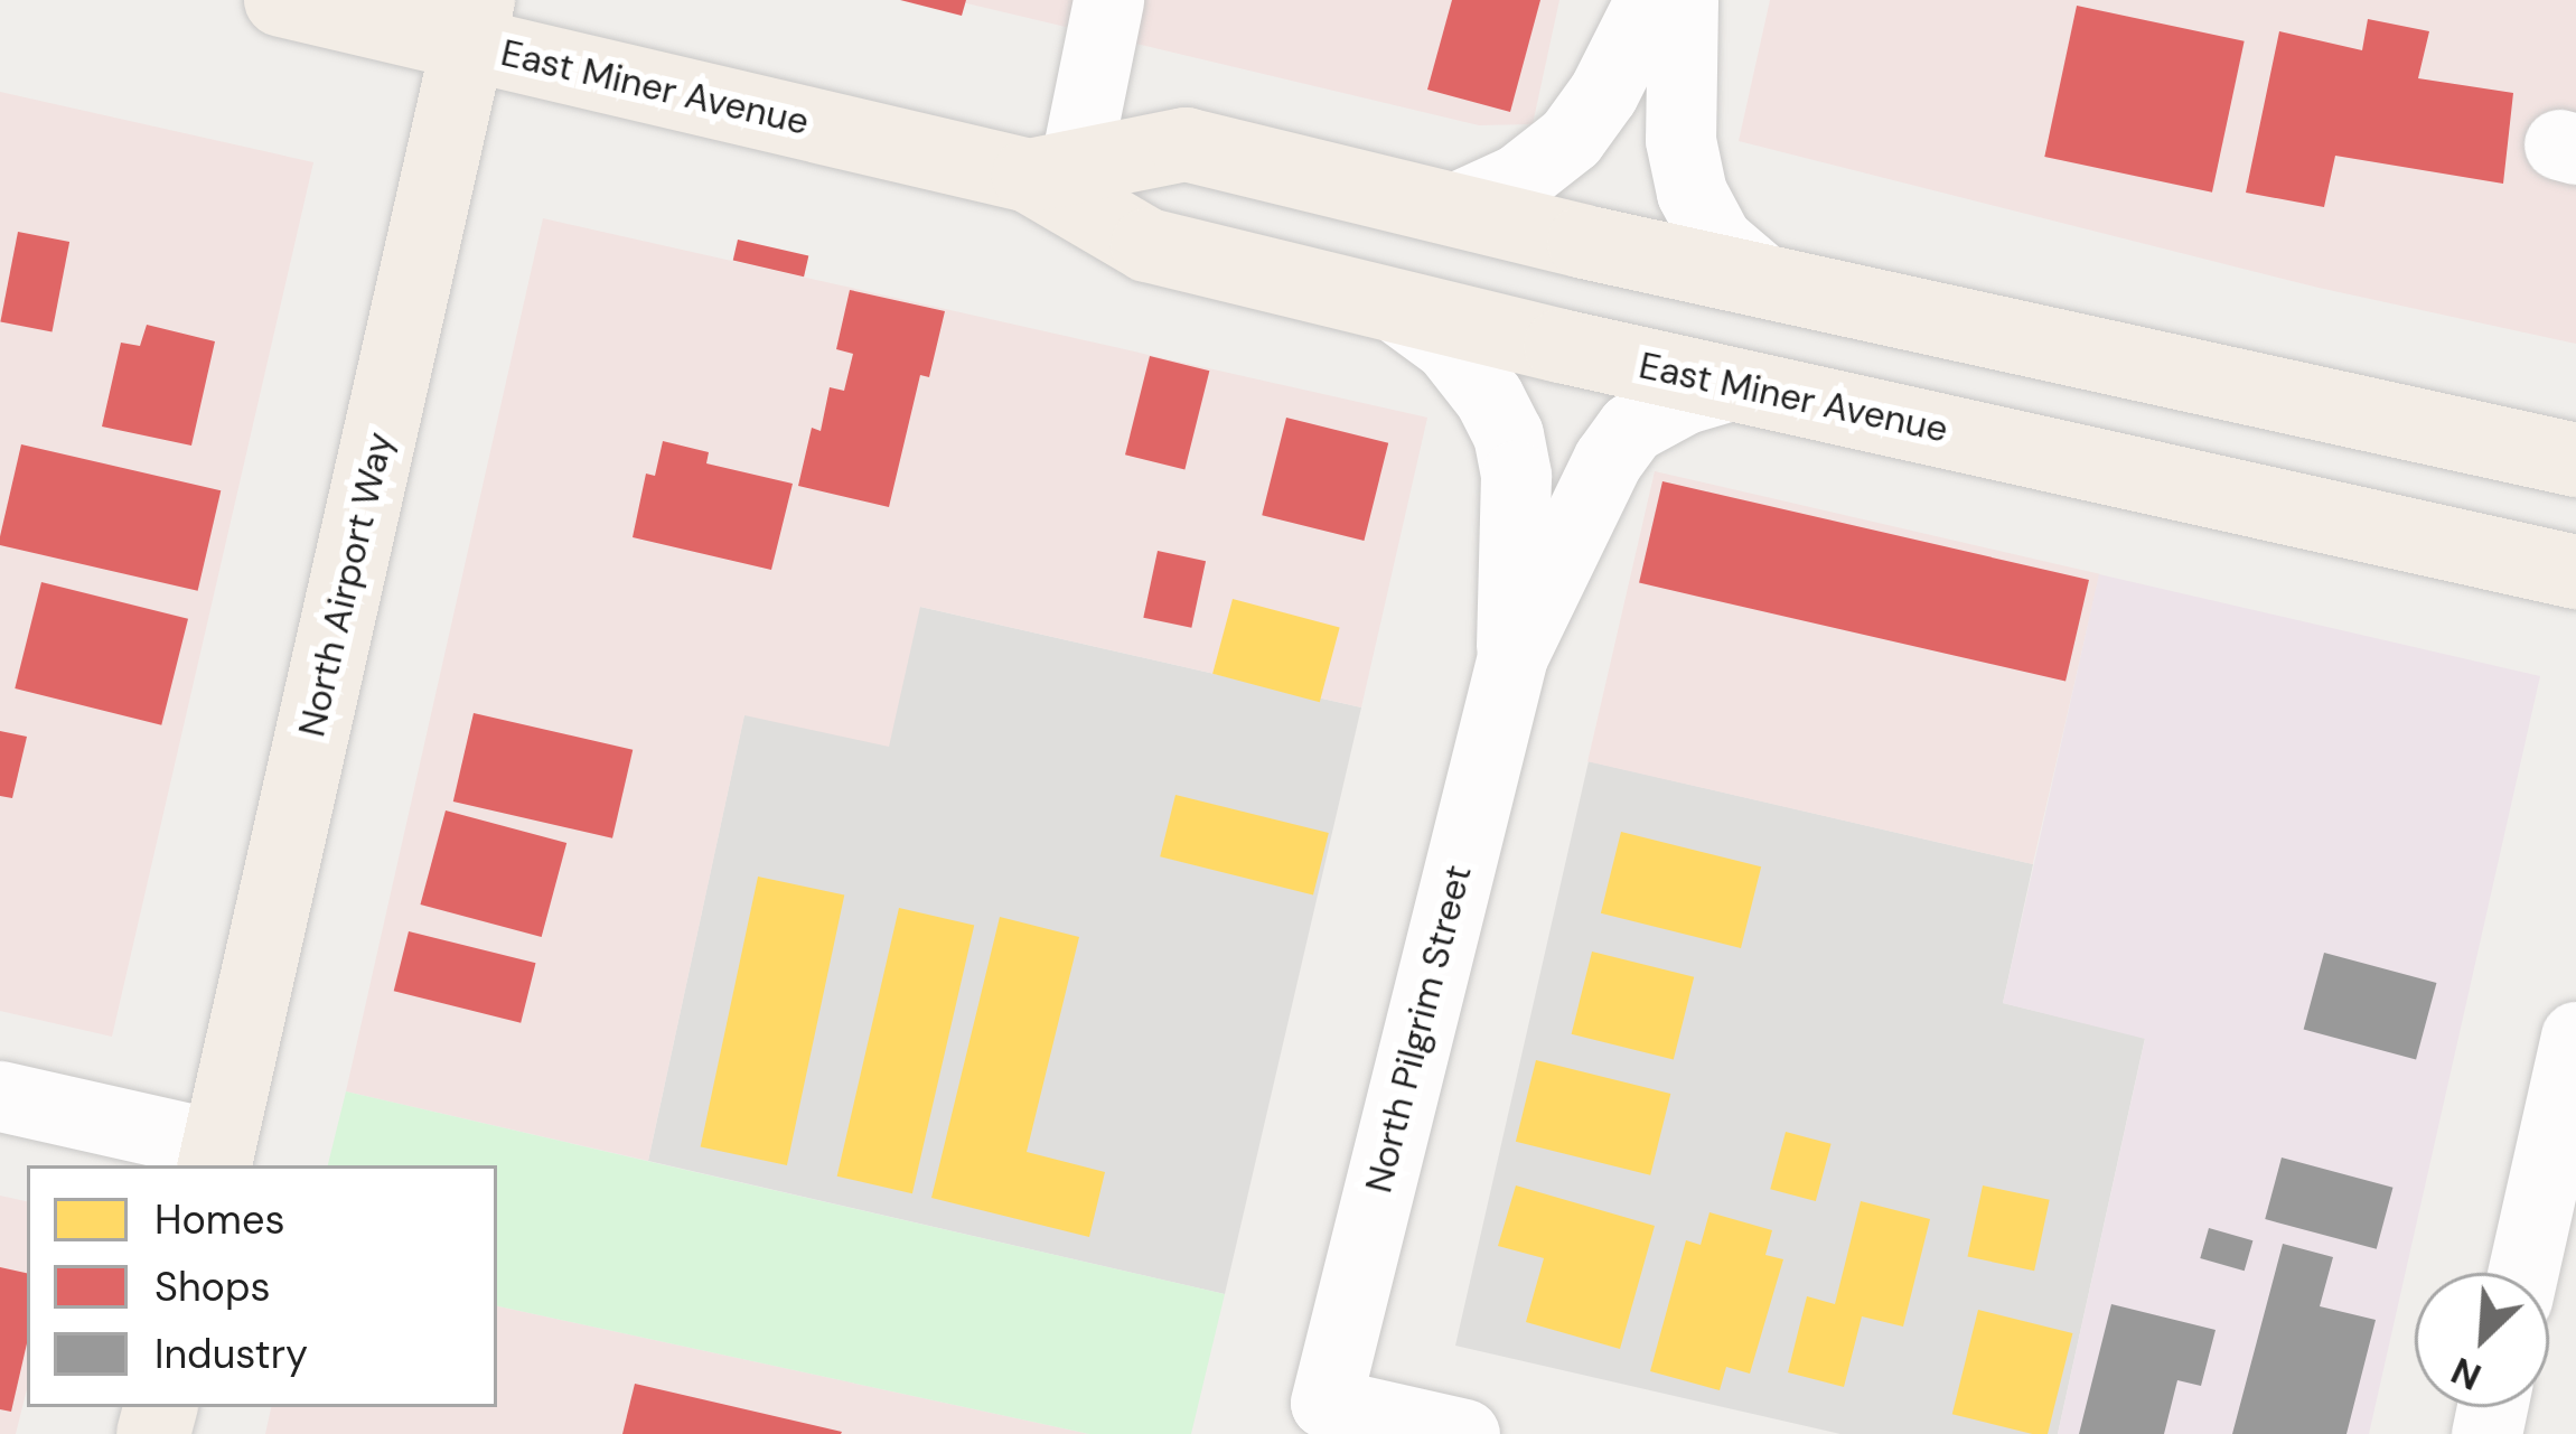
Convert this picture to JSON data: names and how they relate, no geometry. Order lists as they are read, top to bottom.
{
  "streets": {
    "main road": ["East Miner Avenue", "North Airport Way"],
    "street": ["North Pilgrim Street"]
  },
  "crossings": [
    ["East Miner Avenue", "North Airport Way"],
    ["East Miner Avenue", "North Pilgrim Street"]
  ],
  "legend": ["Homes", "Shops", "Industry"],
  "north": "bottom left"
}
